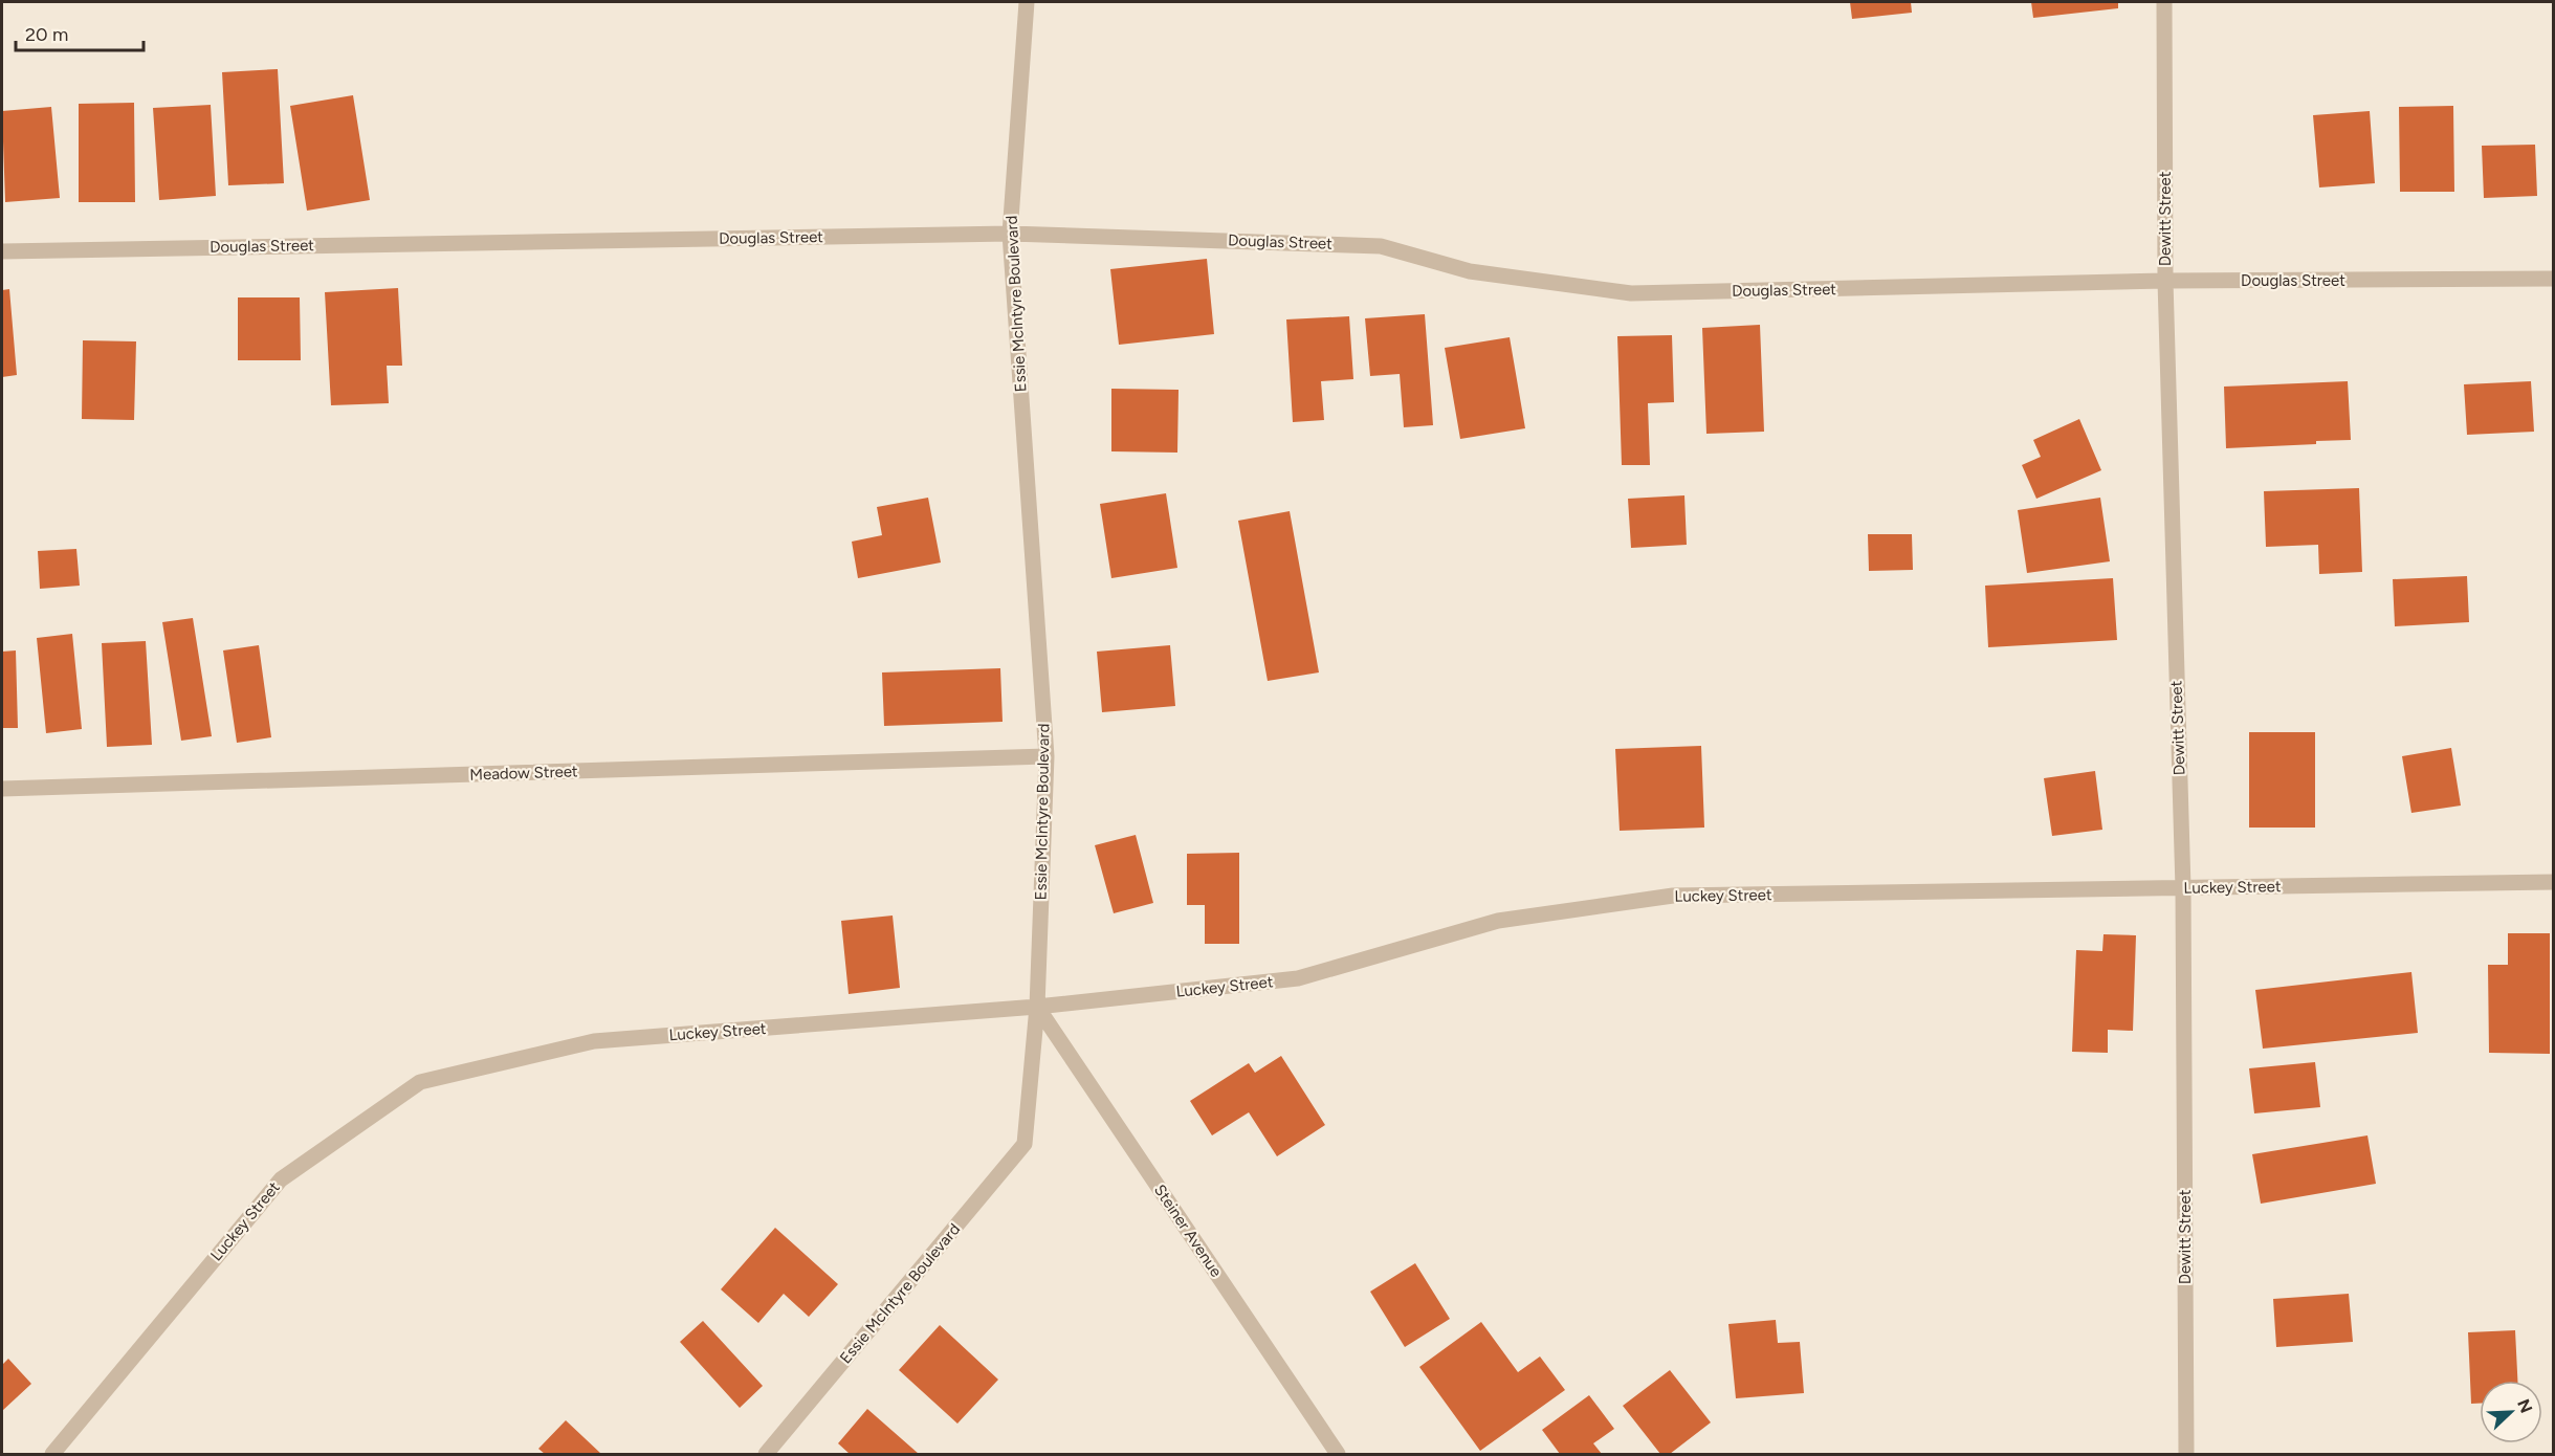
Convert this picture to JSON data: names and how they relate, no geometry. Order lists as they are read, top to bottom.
{
  "streets": {
    "street": [
      "Dewitt Street",
      "Douglas Street",
      "Essie McIntyre Boulevard",
      "Meadow Street",
      "Luckey Street",
      "Steiner Avenue"
    ]
  },
  "crossings": [
    ["Dewitt Street", "Douglas Street"],
    ["Dewitt Street", "Luckey Street"],
    ["Douglas Street", "Essie McIntyre Boulevard"],
    ["Essie McIntyre Boulevard", "Meadow Street"],
    ["Essie McIntyre Boulevard", "Luckey Street"],
    ["Essie McIntyre Boulevard", "Steiner Avenue"],
    ["Luckey Street", "Steiner Avenue"]
  ],
  "scale_bar": "20 m",
  "north": "top right"
}
